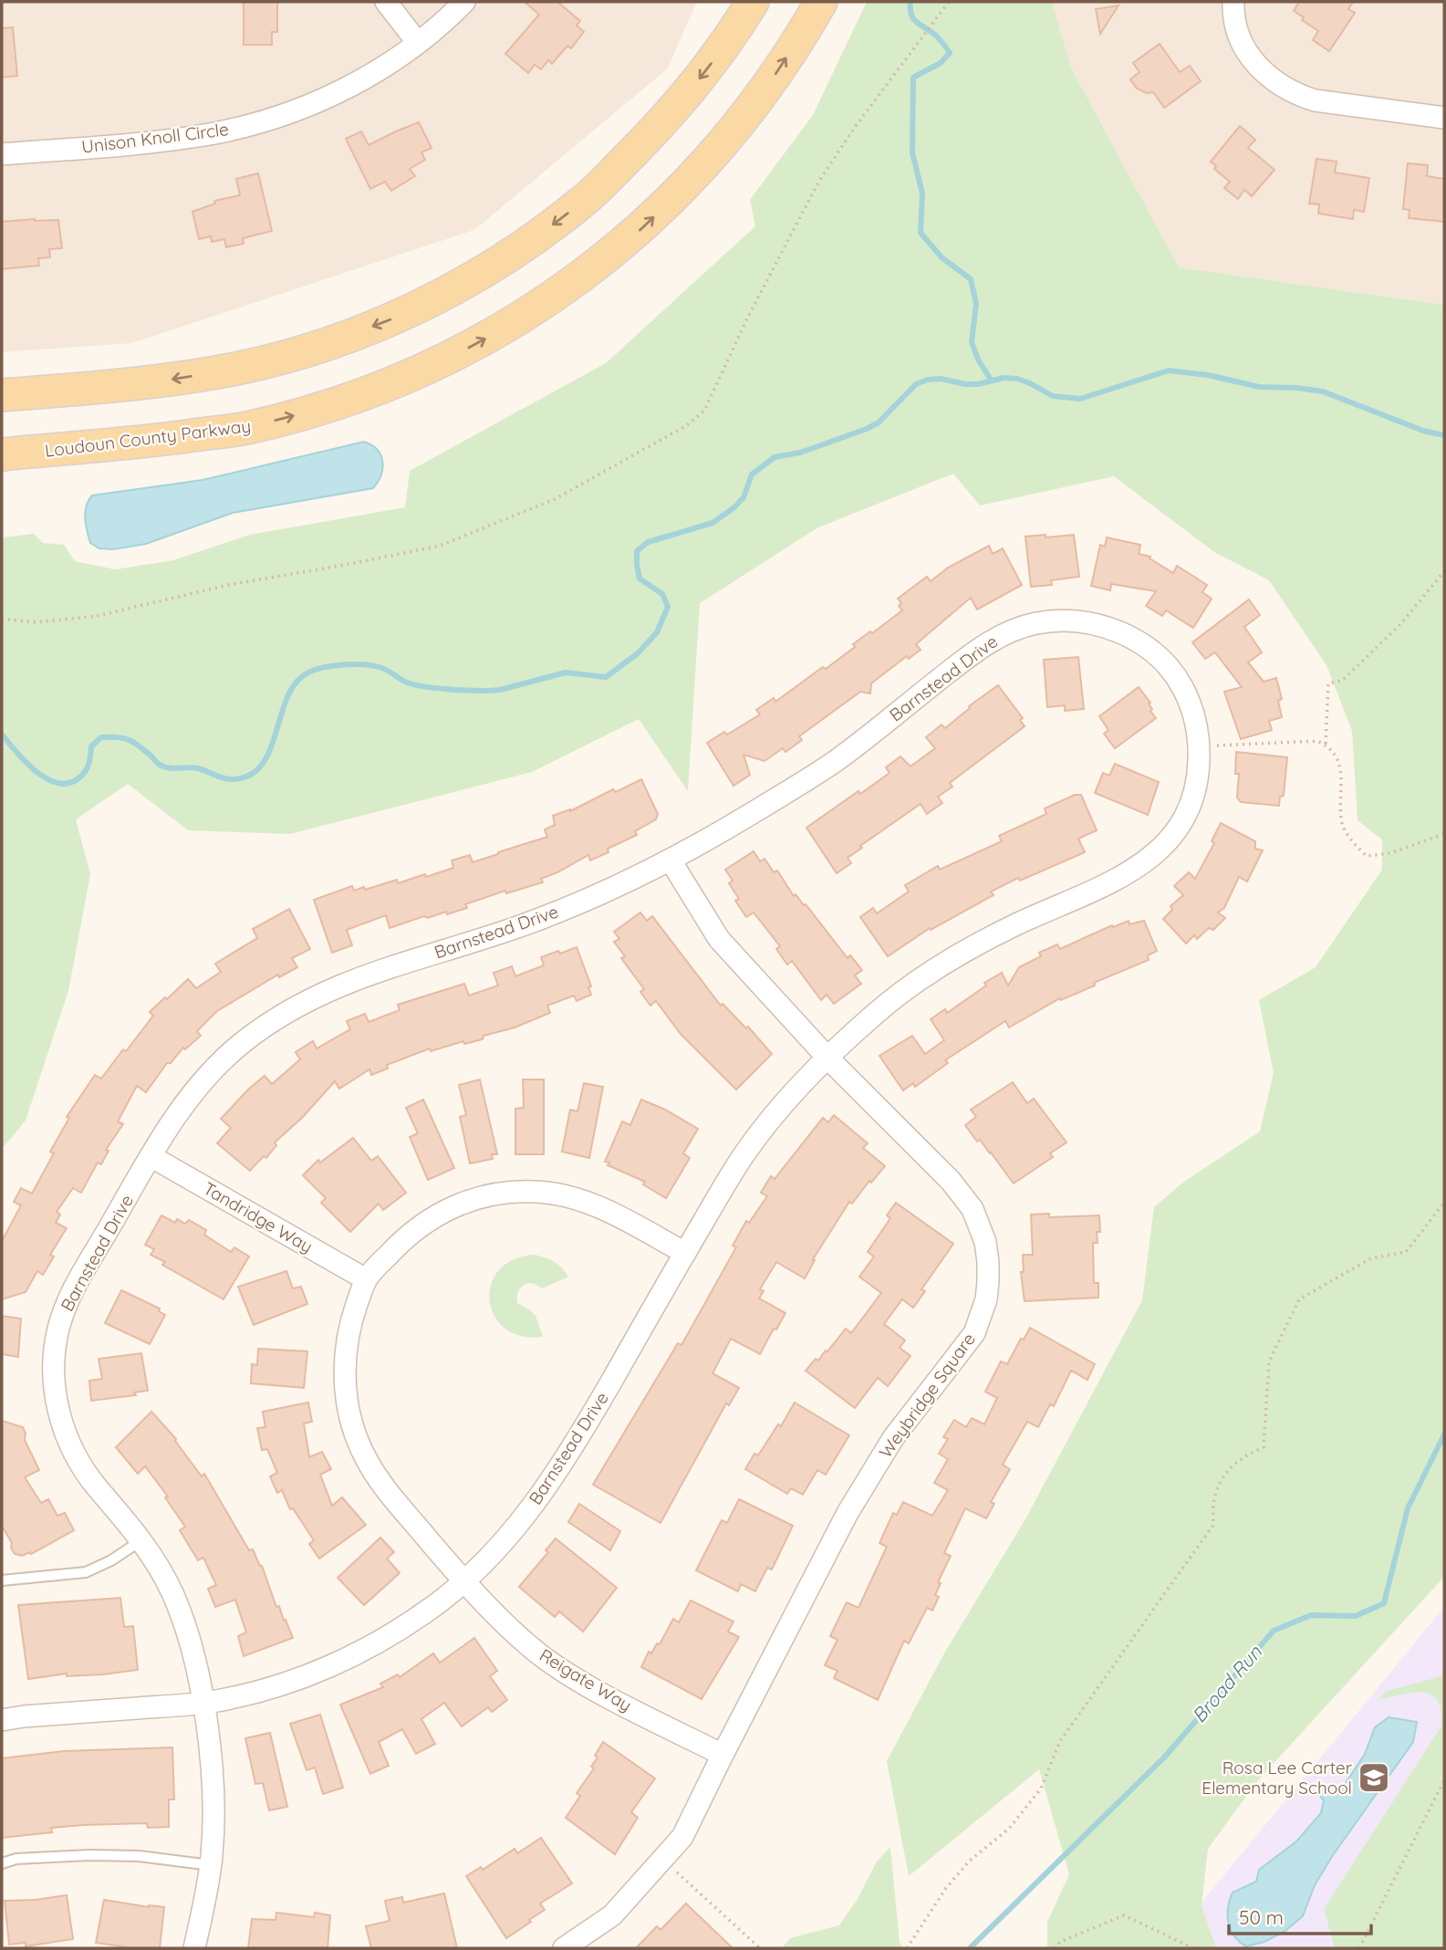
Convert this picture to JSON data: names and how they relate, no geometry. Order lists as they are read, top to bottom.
{
  "streets": {
    "main road": ["Loudoun County Parkway"],
    "street": [
      "Unison Knoll Circle",
      "Barnstead Drive",
      "Tandridge Way",
      "Weybridge Square",
      "Reigate Way"
    ]
  },
  "crossings": [
    ["Barnstead Drive", "Tandridge Way"],
    ["Barnstead Drive", "Weybridge Square"],
    ["Barnstead Drive", "Reigate Way"],
    ["Tandridge Way", "Reigate Way"],
    ["Weybridge Square", "Reigate Way"]
  ],
  "water": ["Broad Run"],
  "places": {
    "school or university": ["Rosa Lee Carter Elementary School"]
  },
  "scale_bar": "50 m"
}
